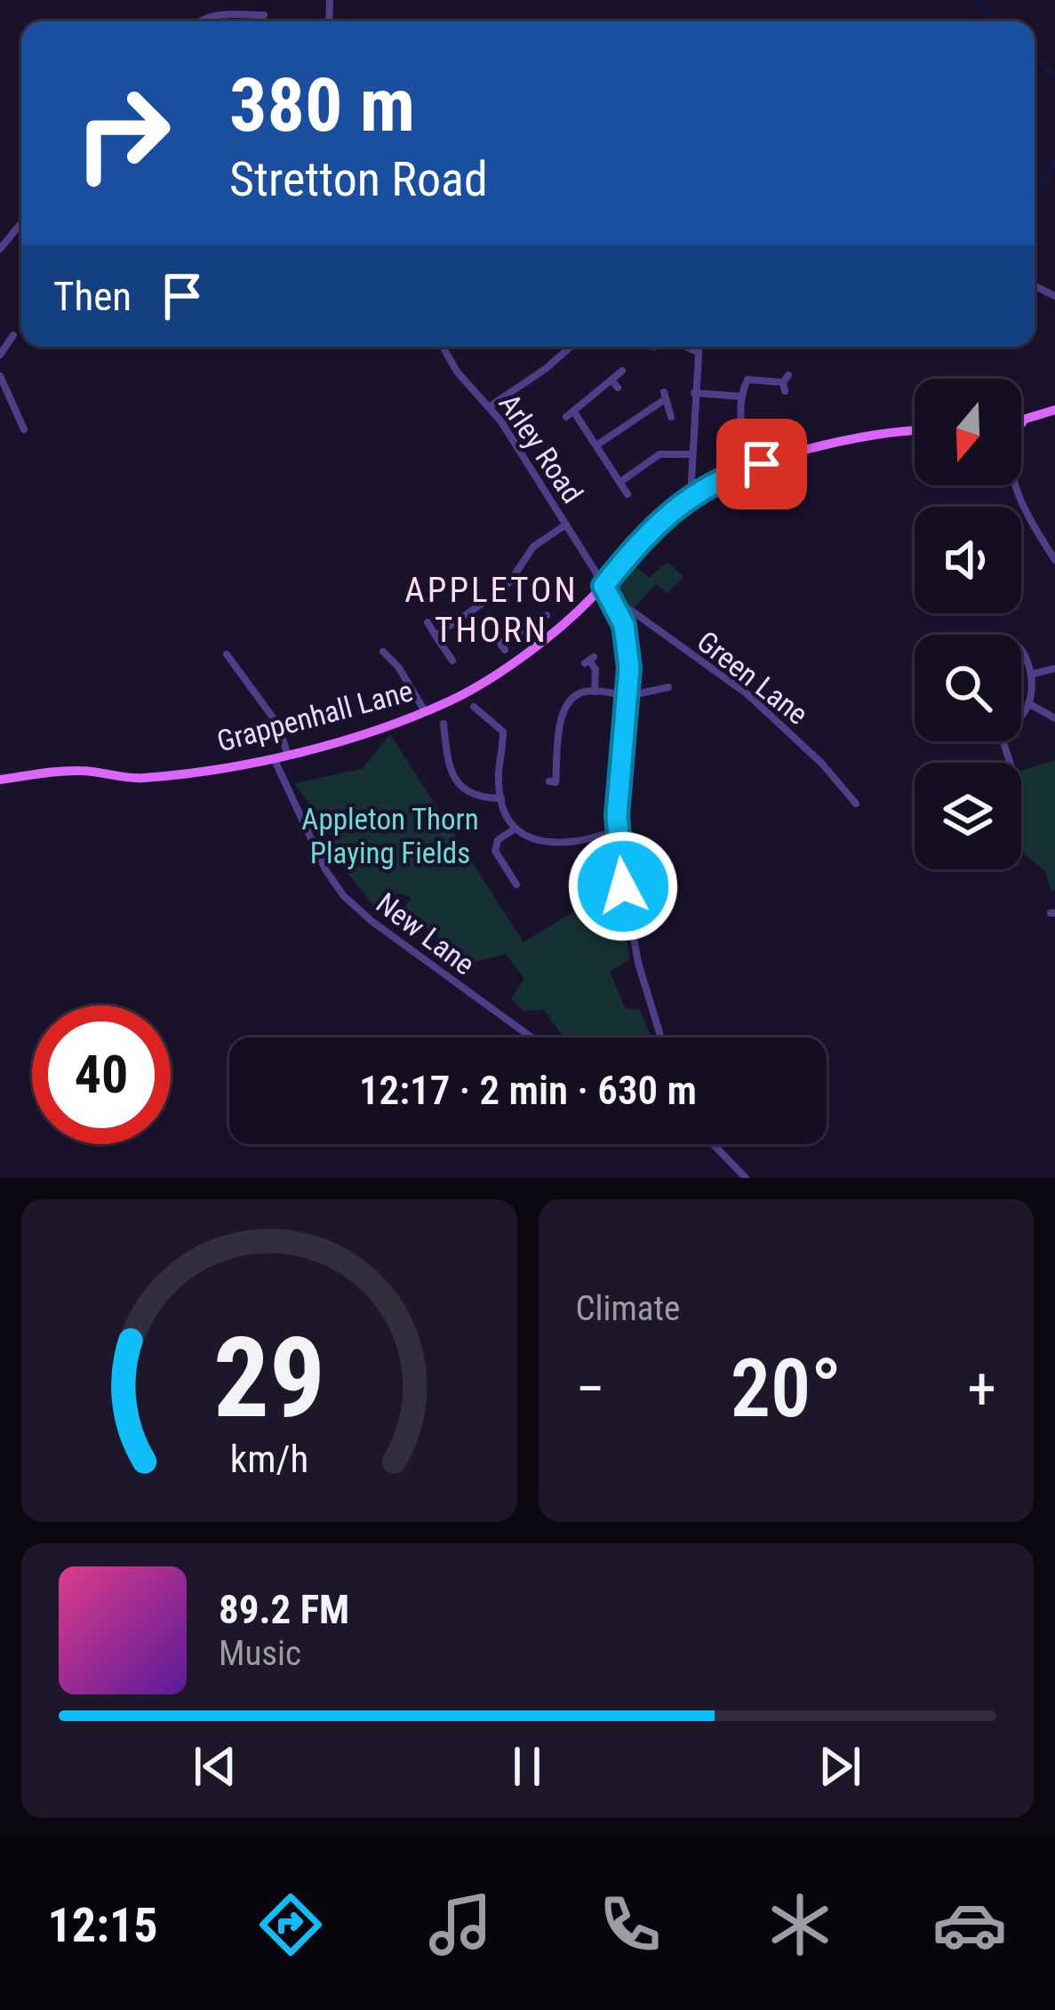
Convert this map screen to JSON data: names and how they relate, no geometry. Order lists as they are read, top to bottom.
{
  "streets": {
    "main road": ["Grappenhall Lane"],
    "street": ["Arley Road", "Green Lane", "New Lane"]
  },
  "crossings": [
    ["Arley Road", "Green Lane"],
    ["Arley Road", "Grappenhall Lane"],
    ["Grappenhall Lane", "New Lane"]
  ],
  "districts": ["APPLETON THORN"],
  "parks": ["Appleton Thorn Playing Fields"],
  "north": "bottom",
  "page": {
    "turn": ["380 m", "Stretton Road"],
    "then": "Then",
    "limit": "40",
    "trip": "12:17 · 2 min · 630 m",
    "tile": "Climate",
    "heat": ["−", "20°", "+"],
    "song": ["89.2 FM", "Music"],
    "tabs": "12:15",
    "gauge": ["29", "km/h"]
  }
}
